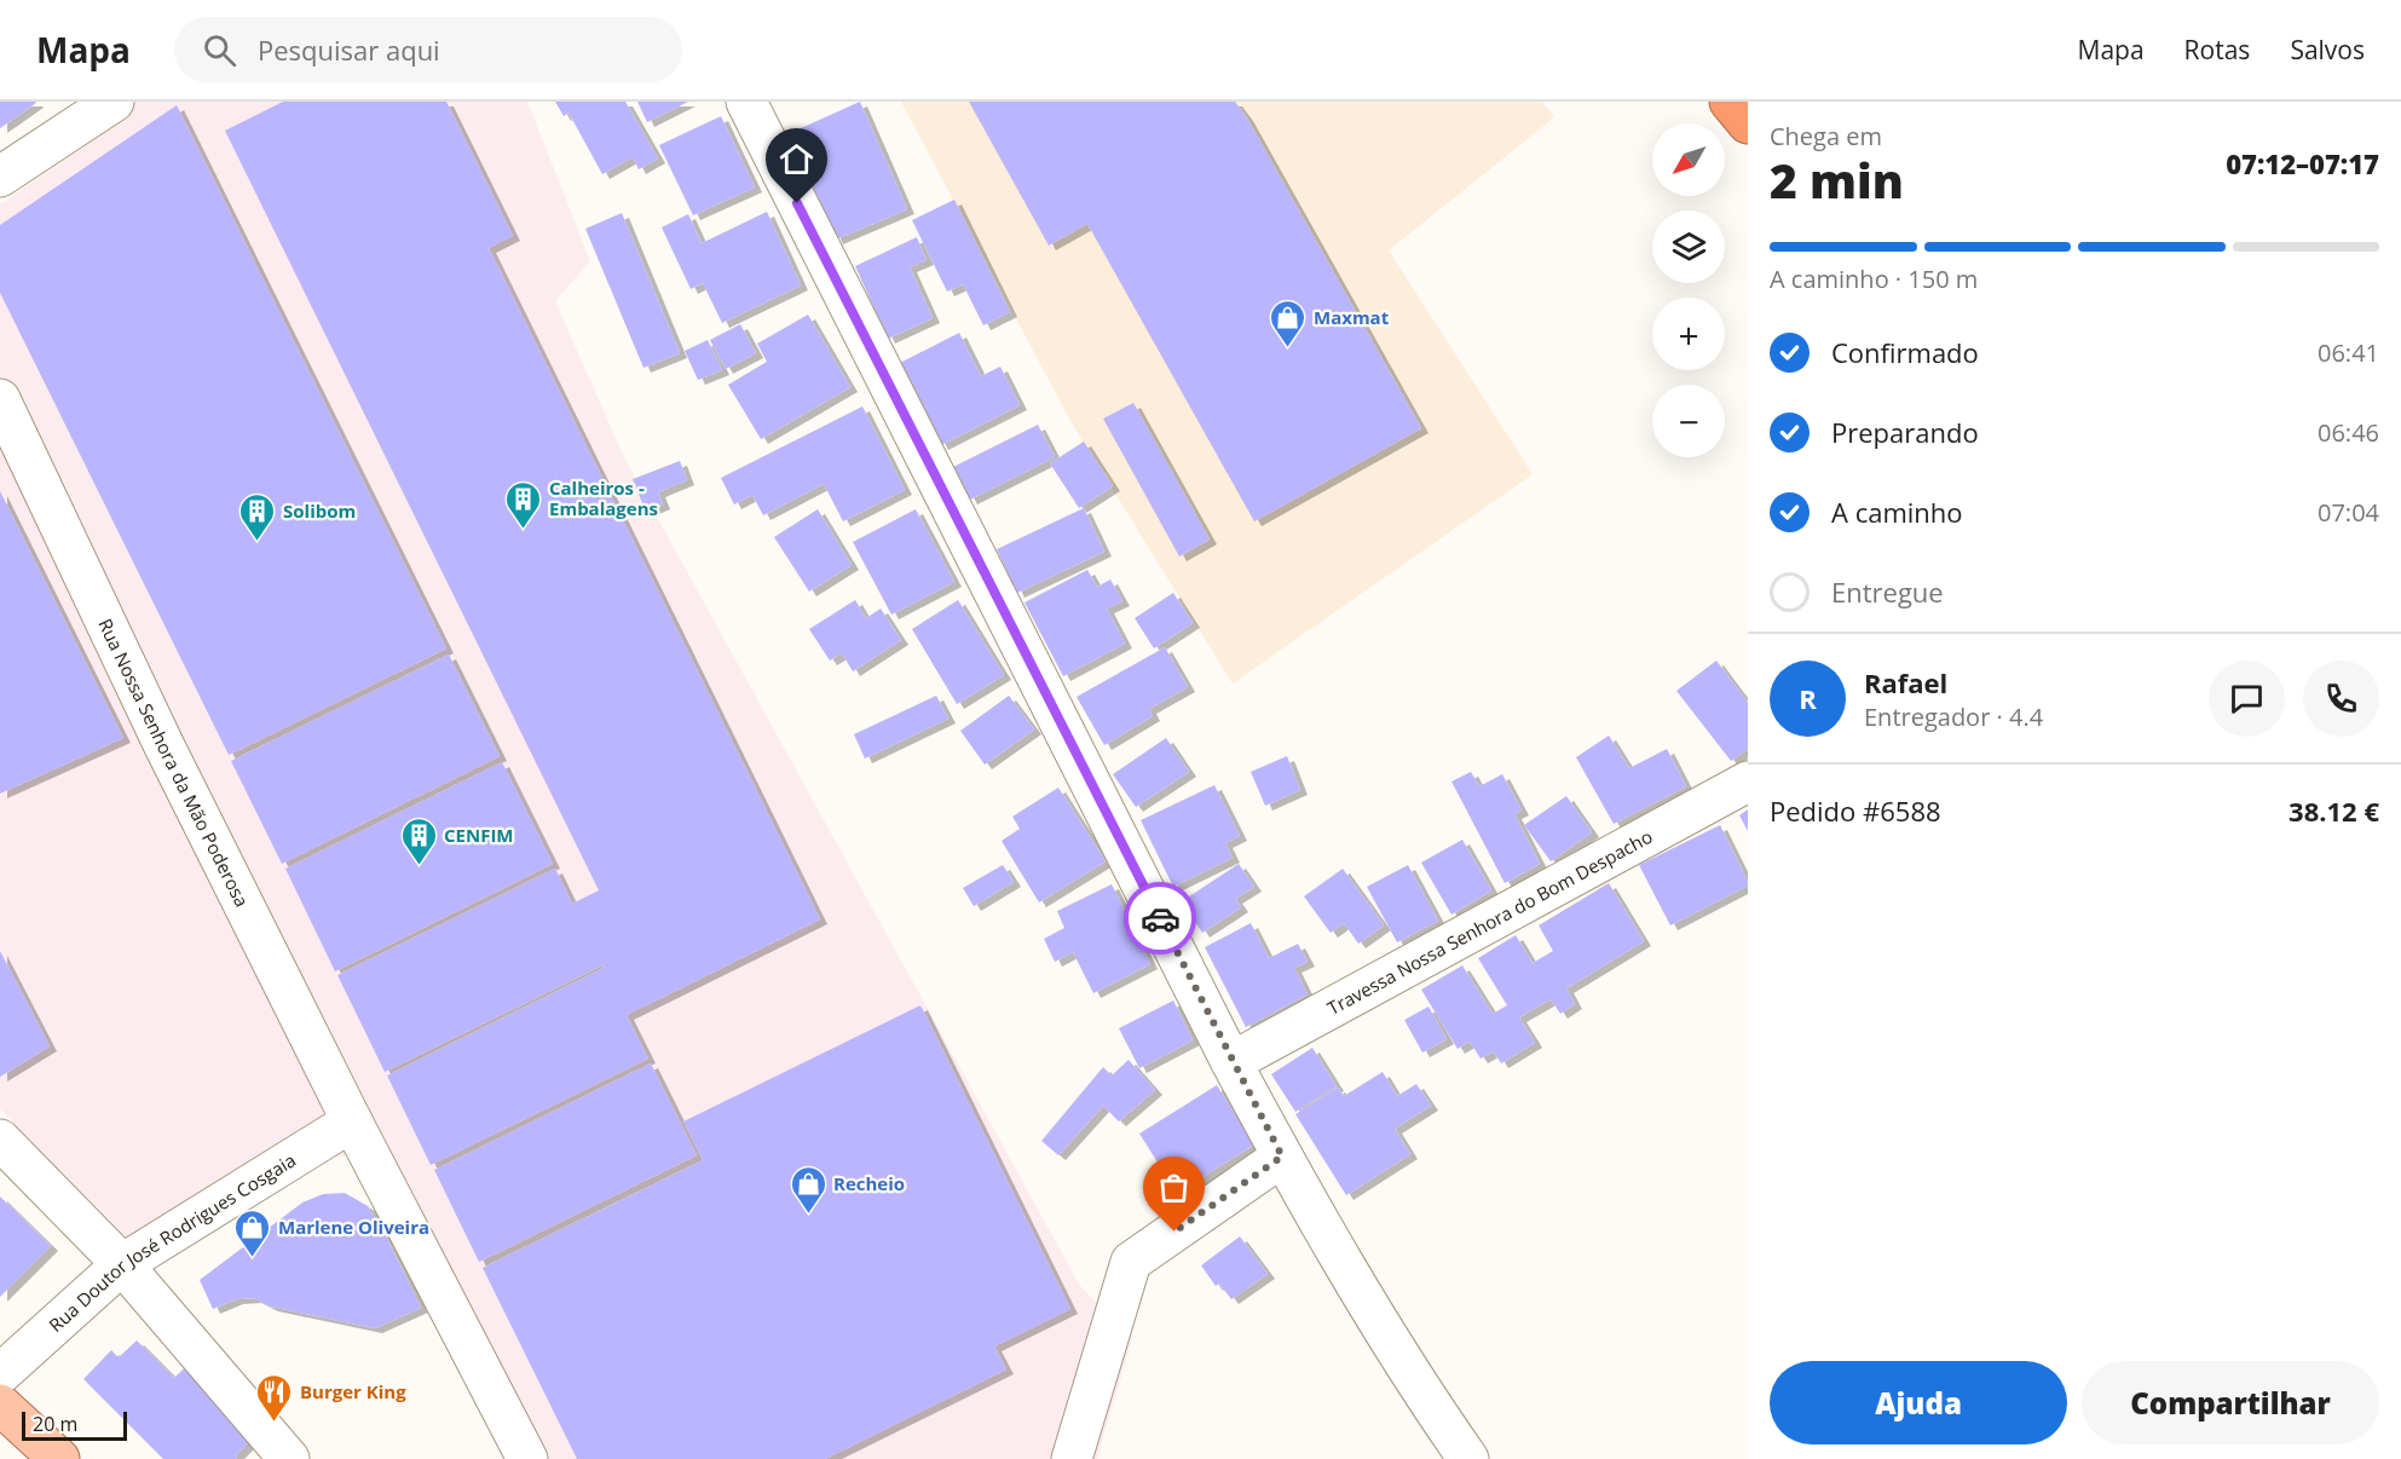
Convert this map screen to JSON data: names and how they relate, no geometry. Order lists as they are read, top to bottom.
{
  "streets": {
    "street": ["Rua Nossa Senhora da Mão Poderosa", "Travessa Nossa Senhora do Bom Despacho", "Rua Doutor José Rodrigues Cosgaia"]
  },
  "crossings": [
    ["Rua Nossa Senhora da Mão Poderosa", "Rua Doutor José Rodrigues Cosgaia"]
  ],
  "places": {
    "shop": ["Maxmat", "Recheio", "Marlene Oliveira"],
    "building": ["Calheiros - Embalagens", "Solibom", "CENFIM"],
    "restaurant": ["Burger King"]
  },
  "scale_bar": "20 m",
  "north": "bottom left",
  "page": {
    "header": "Mapa",
    "search": "Pesquisar aqui",
    "nav": ["Mapa", "Rotas", "Salvos"],
    "heading": ["2 min", "Chega em", "07:12–07:17"],
    "panel": [
      "Rafael",
      "Entregador · 4.4",
      "Pedido #6588",
      "38.12 €"
    ],
    "map_buttons": ["+", "−"],
    "bar": "A caminho · 150 m",
    "list": [
      ["Confirmado", "06:41"],
      ["Preparando", "06:46"],
      ["A caminho", "07:04"],
      "Entregue"
    ],
    "round": "R",
    "buttons": ["Ajuda", "Compartilhar"],
    "scale": "20 m"
  }
}
